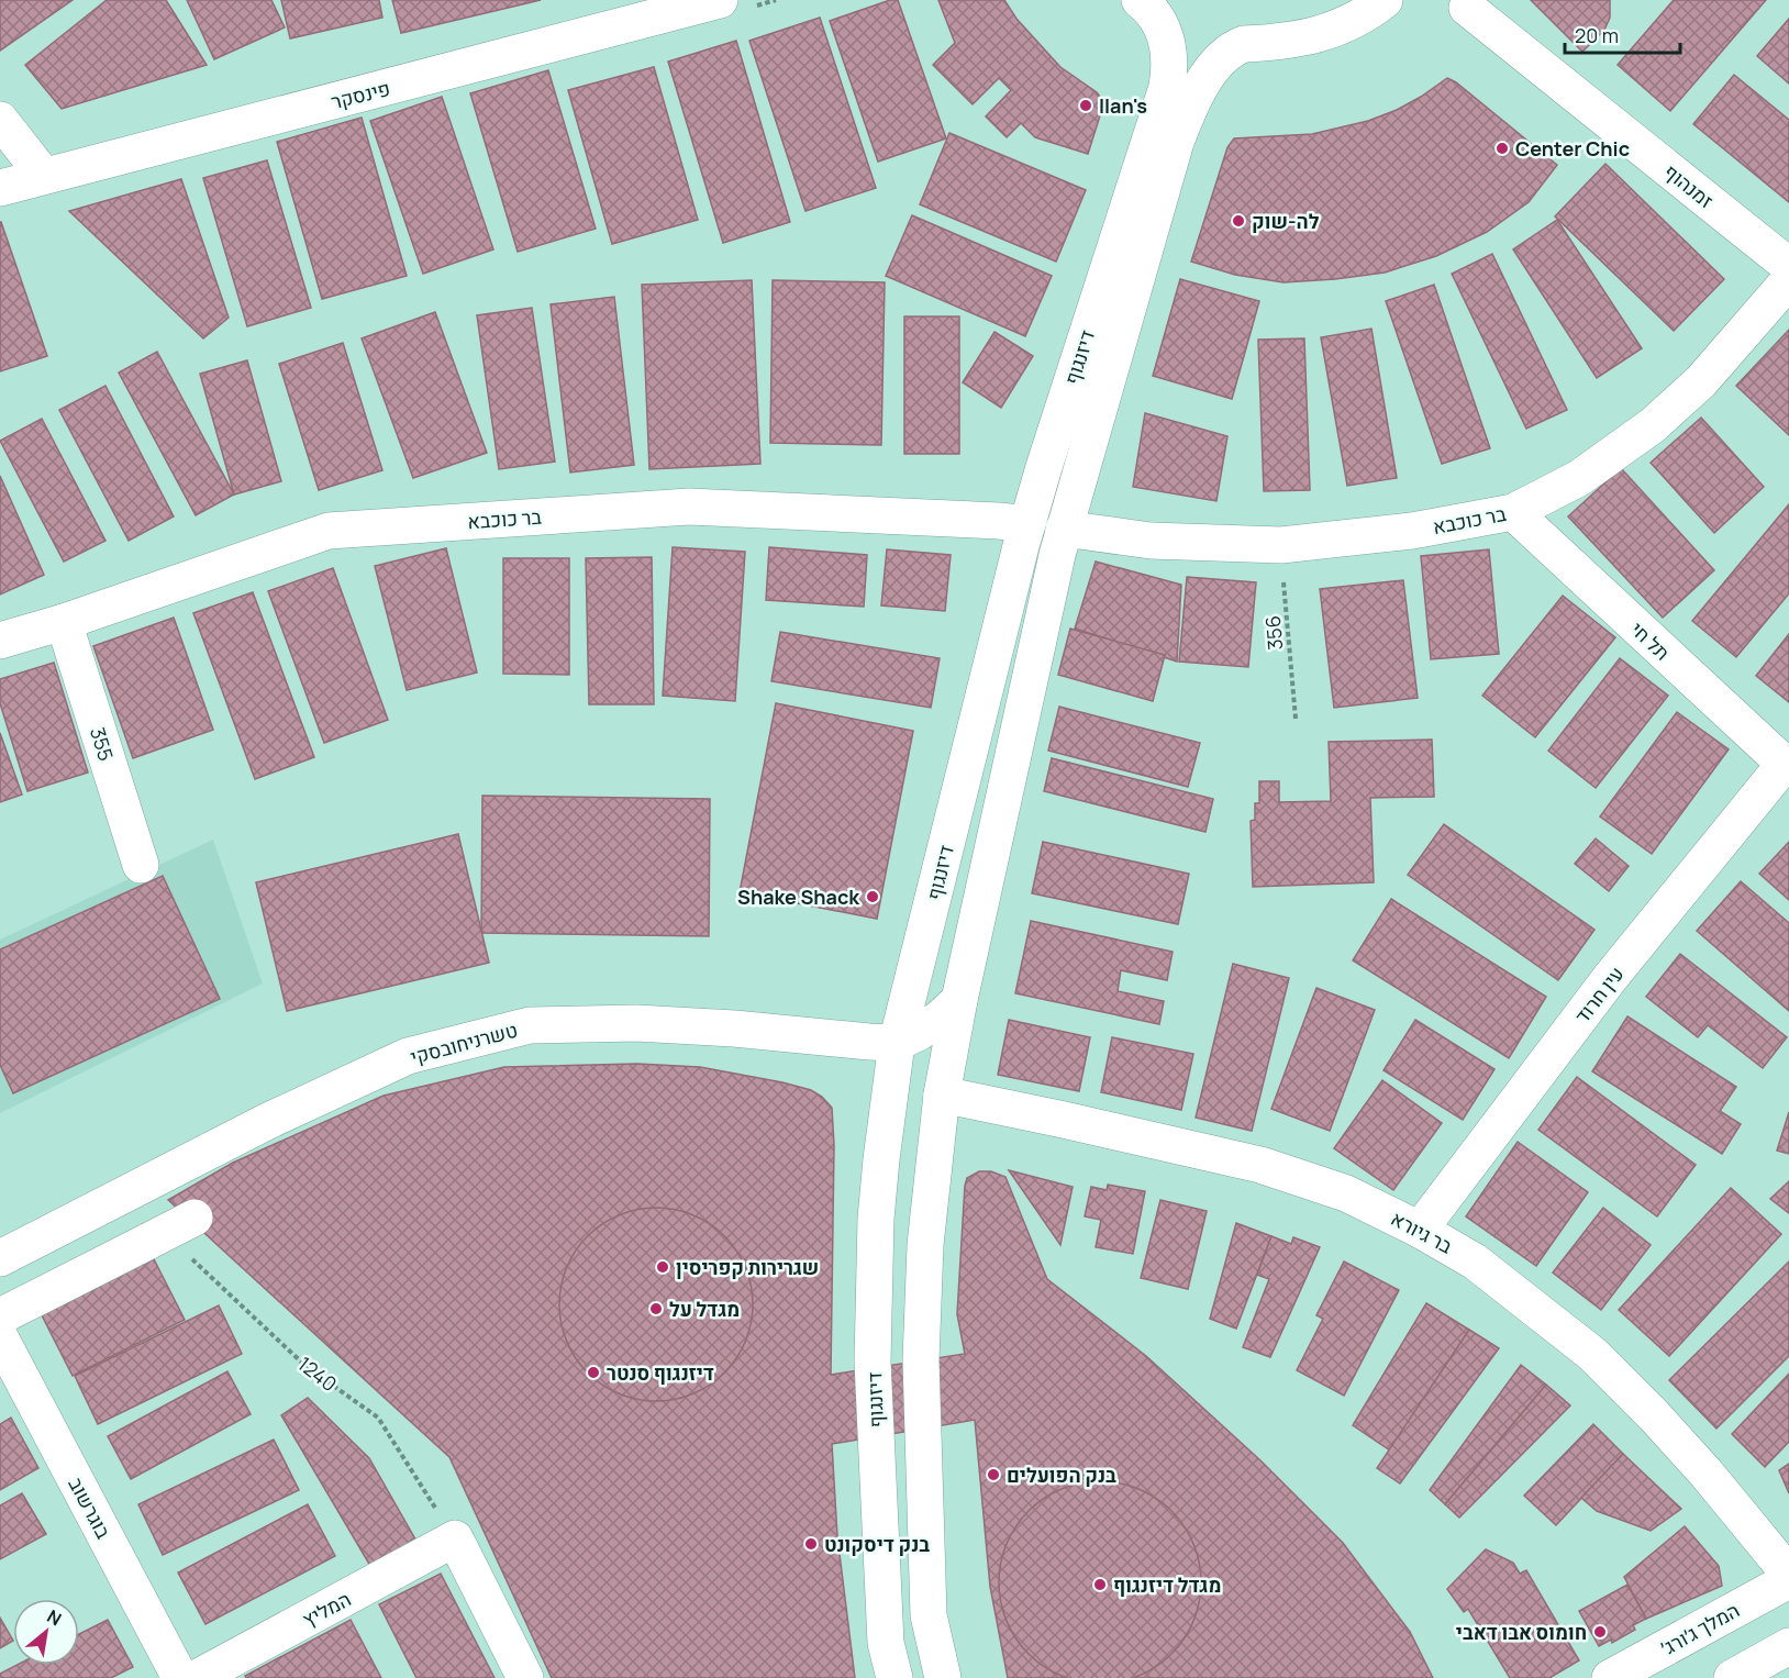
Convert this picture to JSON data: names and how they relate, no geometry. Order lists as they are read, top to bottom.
{
  "streets": {
    "street": [
      "פינסקר",
      "זמנהוף",
      "דיזנגוף",
      "בר כוכבא",
      "תל חי",
      "355",
      "עין חרוד",
      "טשרניחובסקי",
      "בר גיורא",
      "בוגרשוב",
      "המליץ",
      "המלך ג׳ורג׳"
    ],
    "path": ["356", "1240"]
  },
  "crossings": [
    ["דיזנגוף", "בר כוכבא"],
    ["דיזנגוף", "טשרניחובסקי"],
    ["דיזנגוף", "בר גיורא"],
    ["בר כוכבא", "356"],
    ["בר כוכבא", "תל חי"],
    ["בר כוכבא", "355"],
    ["תל חי", "עין חרוד"],
    ["עין חרוד", "בר גיורא"],
    ["1240", "המליץ"]
  ],
  "places": [
    "Ilan's",
    "Center Chic",
    "לה-שוק",
    "Shake Shack",
    "שגרירות קפריסין",
    "מגדל על",
    "דיזנגוף סנטר",
    "בנק הפועלים",
    "בנק דיסקונט",
    "מגדל דיזנגוף",
    "חומוס אבו דאבי"
  ],
  "scale_bar": "20 m",
  "north": "top right"
}
